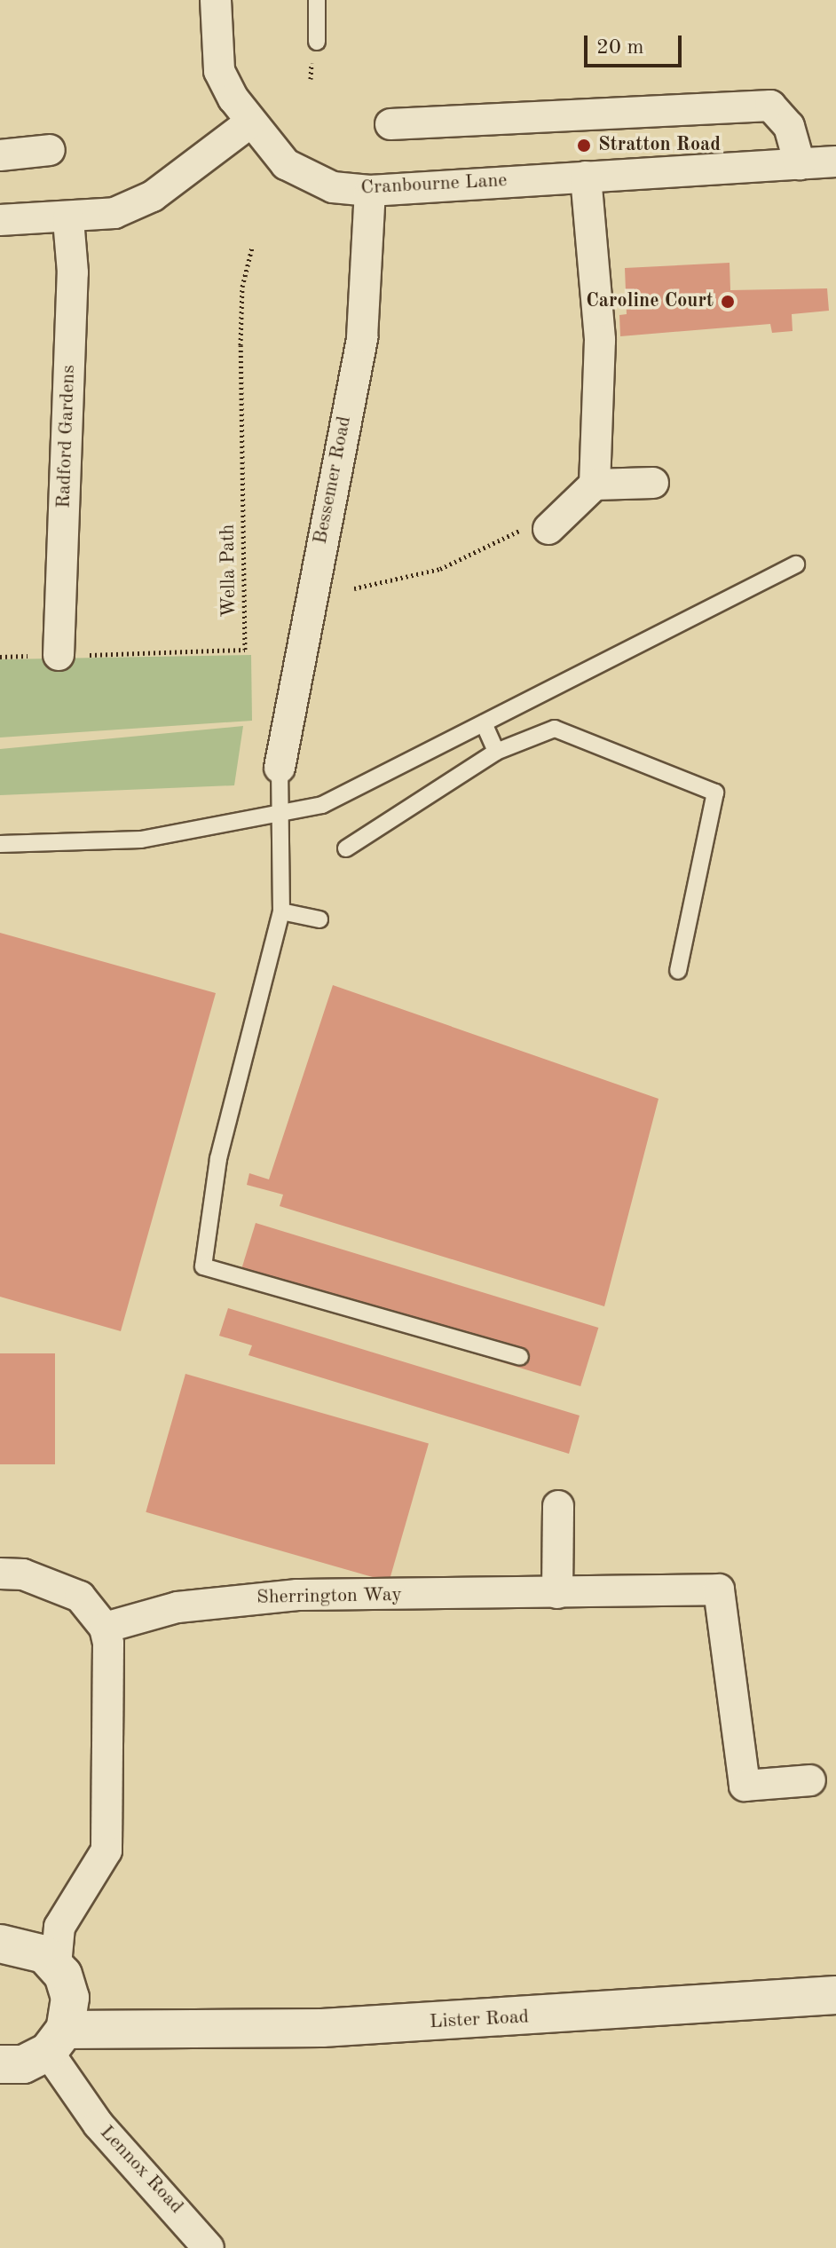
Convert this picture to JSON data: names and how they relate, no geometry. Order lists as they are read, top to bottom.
{
  "streets": {
    "street": [
      "Cranbourne Lane",
      "Radford Gardens",
      "Bessemer Road",
      "Sherrington Way",
      "Lister Road",
      "Lennox Road"
    ],
    "path": ["Wella Path"]
  },
  "crossings": [
    ["Cranbourne Lane", "Bessemer Road"],
    ["Radford Gardens", "Wella Path"],
    ["Lister Road", "Lennox Road"]
  ],
  "places": ["Stratton Road", "Caroline Court"],
  "scale_bar": "20 m"
}
